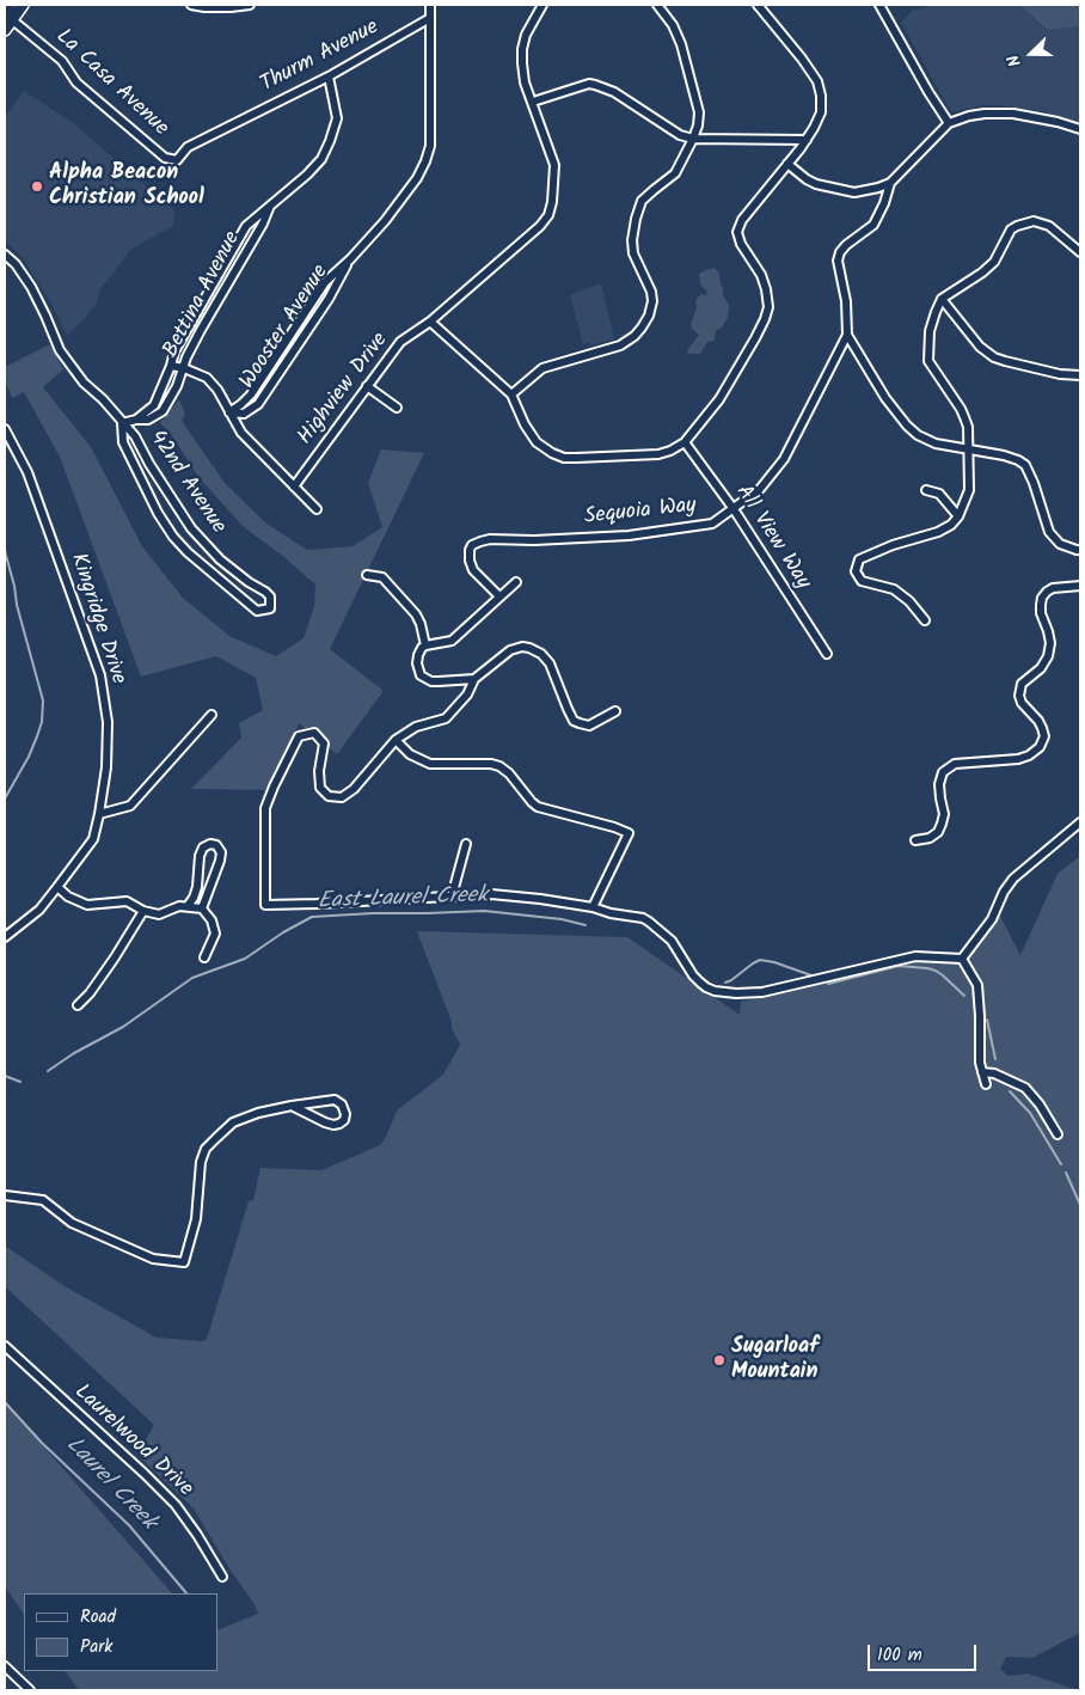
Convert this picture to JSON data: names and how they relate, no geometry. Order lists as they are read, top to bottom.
{
  "streets": {
    "street": [
      "Thurm Avenue",
      "La Casa Avenue",
      "Bettina Avenue",
      "Wooster Avenue",
      "Highview Drive",
      "42nd Avenue",
      "Sequoia Way",
      "All View Way",
      "Kingridge Drive",
      "Laurelwood Drive"
    ]
  },
  "crossings": [
    ["Thurm Avenue", "La Casa Avenue"],
    ["Thurm Avenue", "Bettina Avenue"],
    ["Thurm Avenue", "Wooster Avenue"],
    ["Bettina Avenue", "42nd Avenue"],
    ["Sequoia Way", "All View Way"]
  ],
  "water": ["East Laurel Creek", "Laurel Creek"],
  "places": ["Alpha Beacon Christian School", "Sugarloaf Mountain"],
  "legend": ["Road", "Park"],
  "scale_bar": "100 m",
  "north": "left"
}
